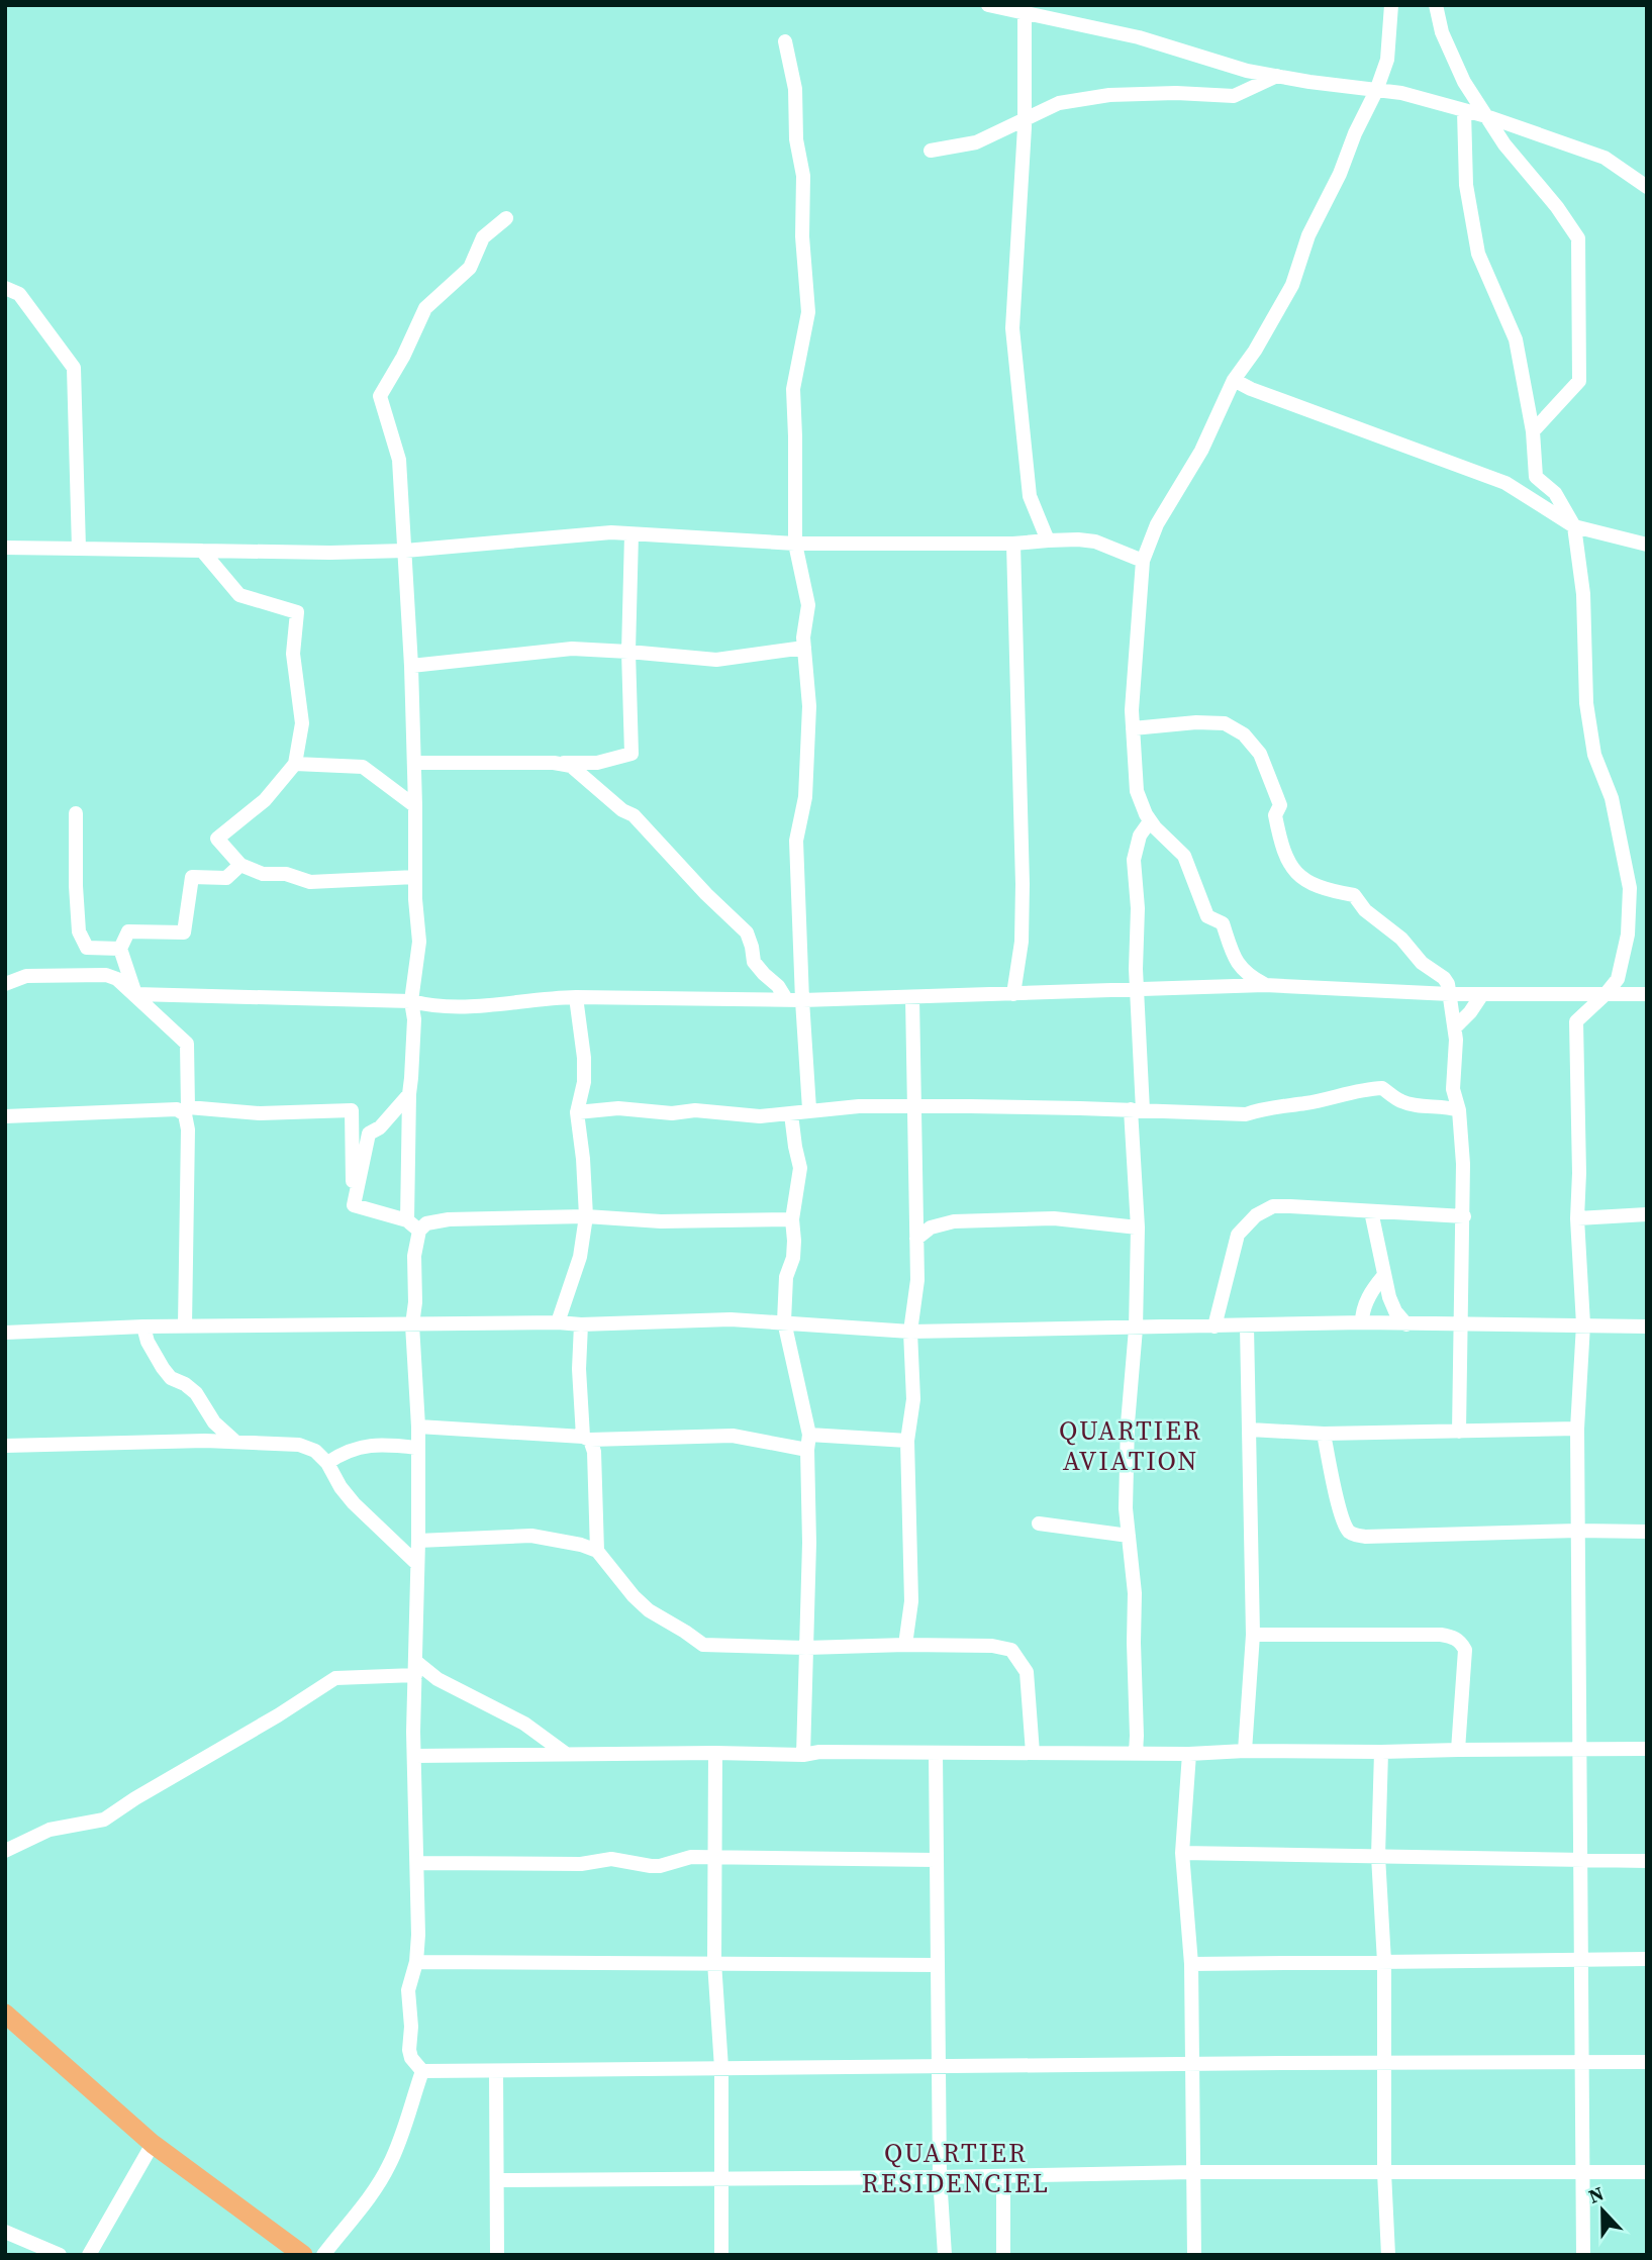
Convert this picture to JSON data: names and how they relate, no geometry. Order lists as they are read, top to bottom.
{
  "districts": ["QUARTIER AVIATION", "QUARTIER RESIDENCIEL"],
  "north": "top"
}
